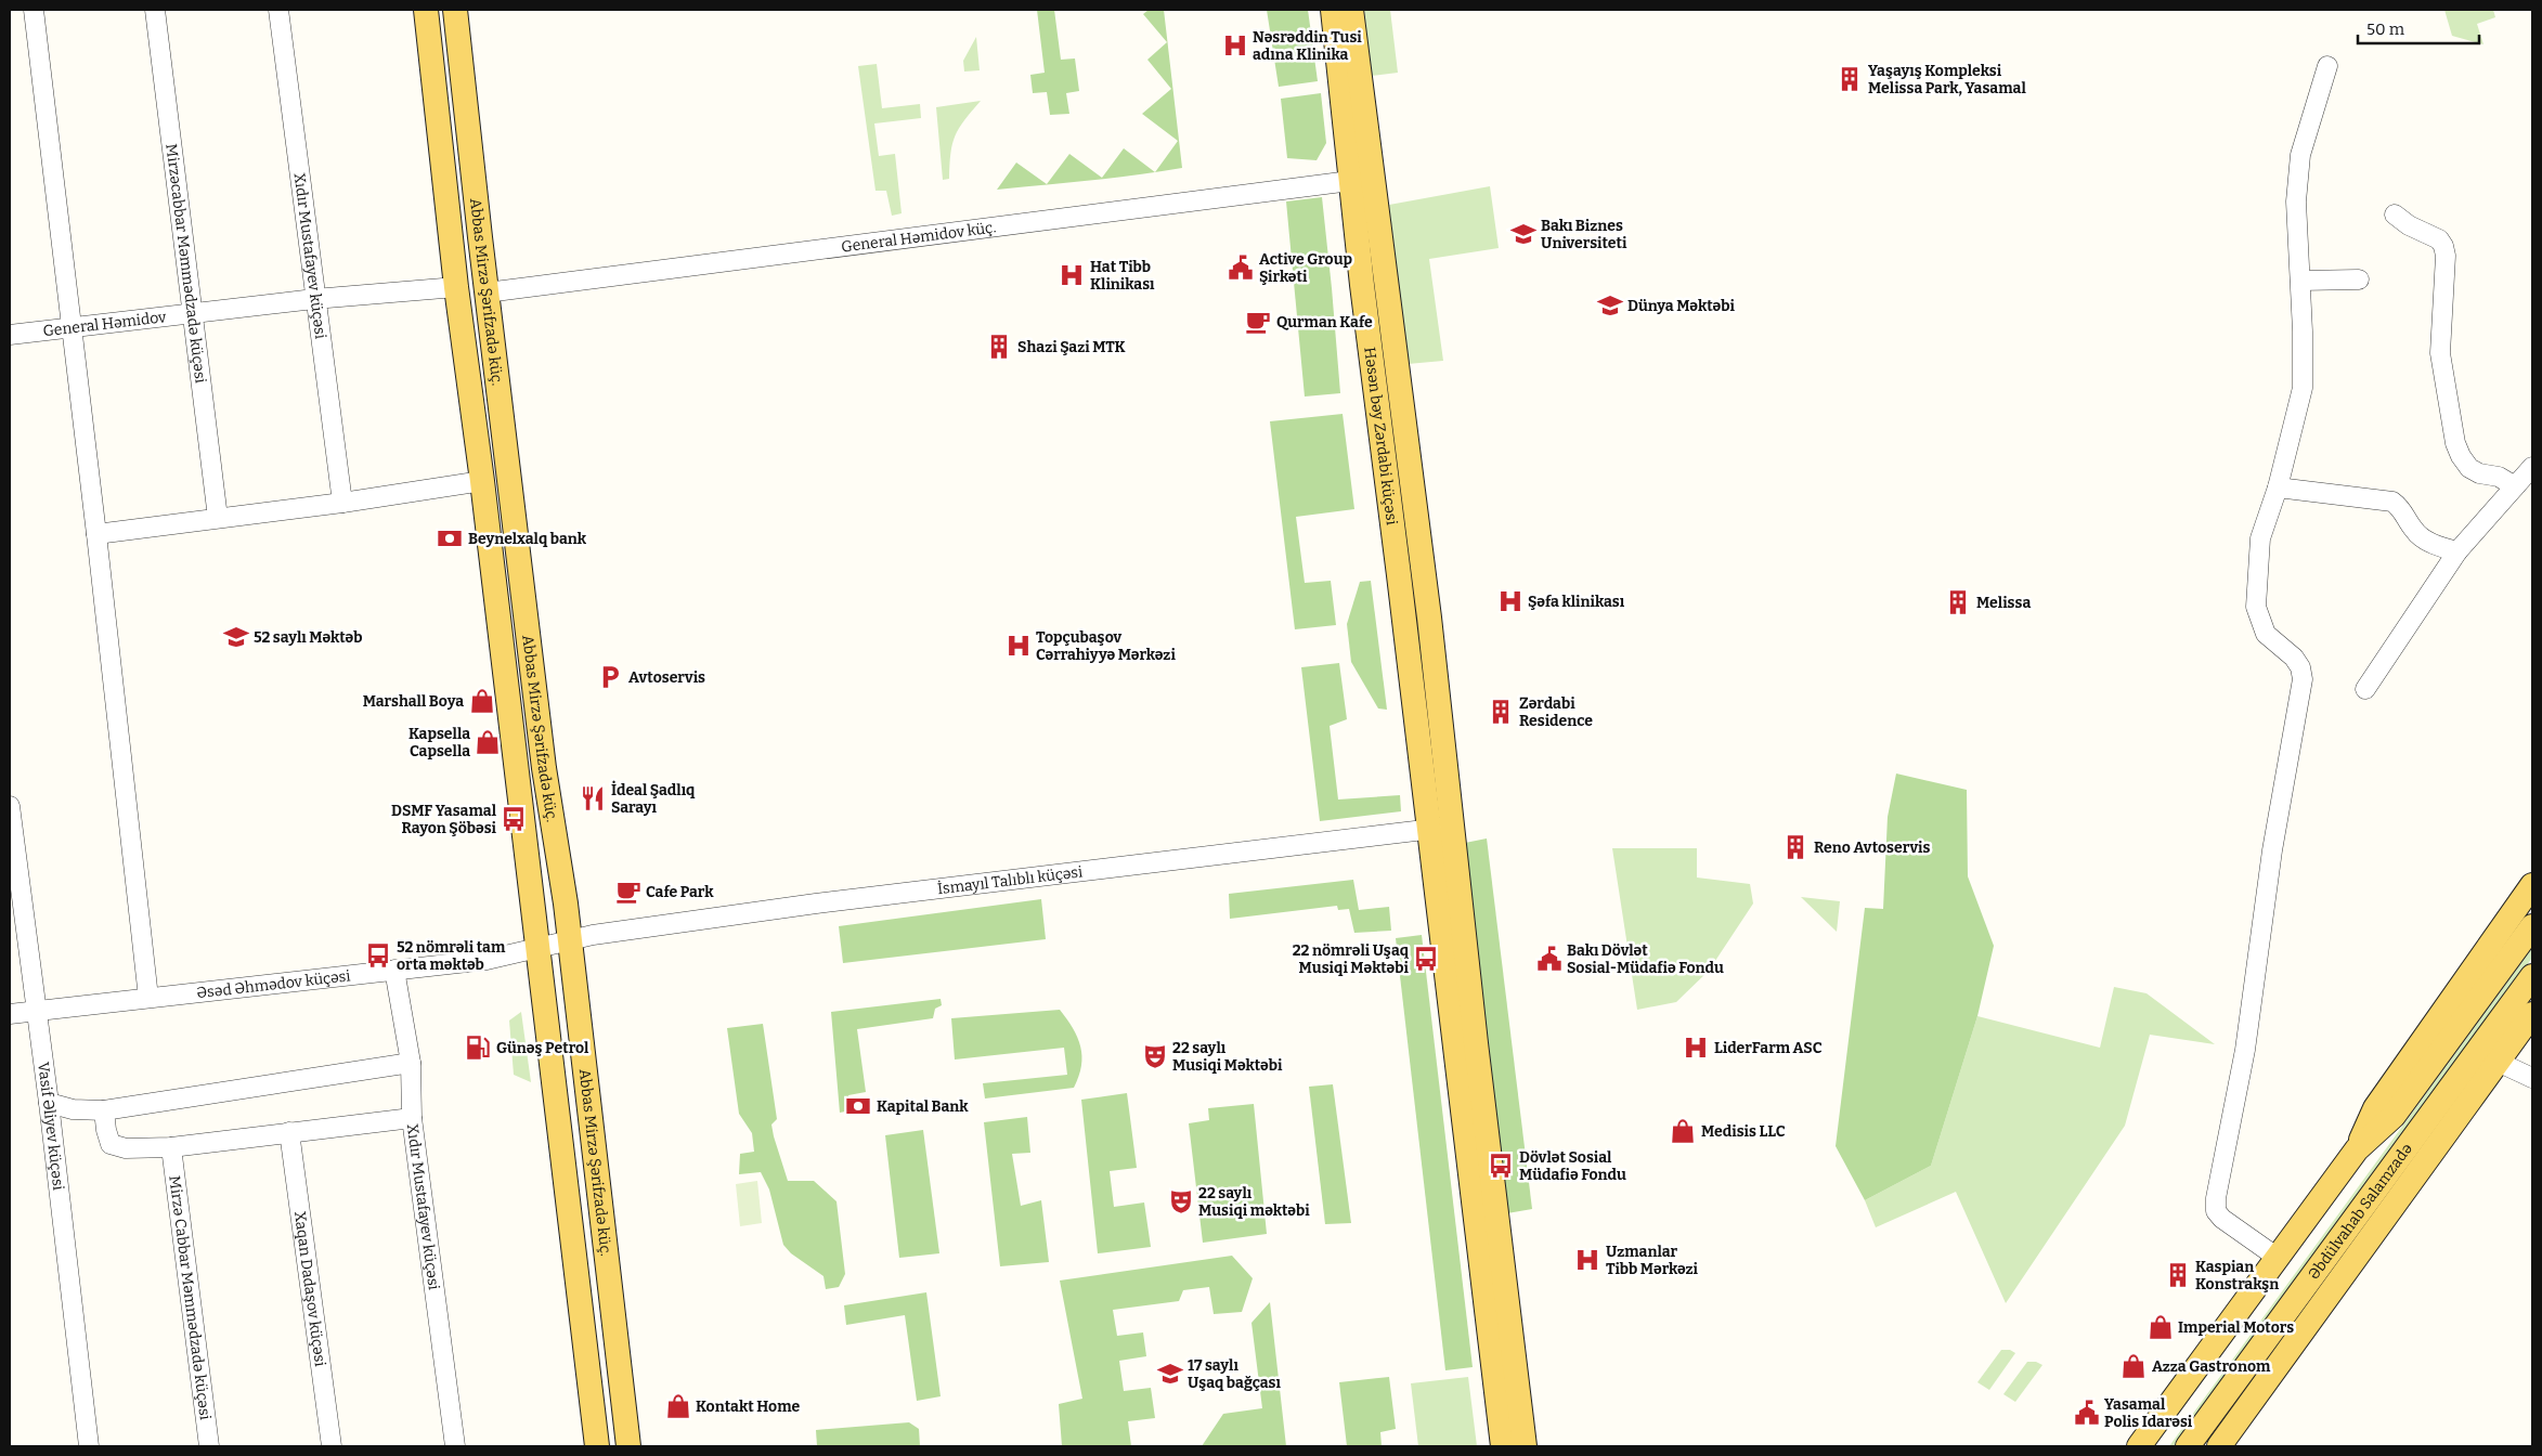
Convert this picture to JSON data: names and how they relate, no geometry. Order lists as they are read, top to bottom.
{
  "streets": {
    "main road": ["Abbas Mirzə Şərifzadə küç.", "Həsən bəy Zərdabi küçəsi", "Əbdülvahab Salamzadə"],
    "street": [
      "General Həmidov küç.",
      "Xıdır Mustafayev küçəsi",
      "Mirzəcabbar Məmmədzadə küçəsi",
      "General Həmidov",
      "İsmayıl Talıblı küçəsi",
      "Əsəd Əhmədov küçəsi",
      "Vasif Əliyev küçəsi",
      "Xaqan Dadaşov küçəsi",
      "Mirzə Cabbar Məmmədzadə küçəsi"
    ]
  },
  "crossings": [
    ["General Həmidov küç.", "Abbas Mirzə Şərifzadə küç."],
    ["General Həmidov küç.", "Həsən bəy Zərdabi küçəsi"],
    ["Xıdır Mustafayev küçəsi", "General Həmidov"],
    ["Xıdır Mustafayev küçəsi", "Əsəd Əhmədov küçəsi"],
    ["Mirzəcabbar Məmmədzadə küçəsi", "General Həmidov"],
    ["Abbas Mirzə Şərifzadə küç.", "General Həmidov"],
    ["Abbas Mirzə Şərifzadə küç.", "İsmayıl Talıblı küçəsi"],
    ["Abbas Mirzə Şərifzadə küç.", "Əsəd Əhmədov küçəsi"],
    ["Həsən bəy Zərdabi küçəsi", "İsmayıl Talıblı küçəsi"],
    ["İsmayıl Talıblı küçəsi", "Əsəd Əhmədov küçəsi"],
    ["Əsəd Əhmədov küçəsi", "Vasif Əliyev küçəsi"]
  ],
  "places": {
    "hospital": [
      "Nəsrəddin Tusi adına Klinika",
      "Hat Tibb Klinikası",
      "Şəfa klinikası",
      "Topçubaşov Cərrahiyyə Mərkəzi",
      "LiderFarm ASC",
      "Uzmanlar Tibb Mərkəzi"
    ],
    "building": [
      "Yaşayış Kompleksi Melissa Park, Yasamal",
      "Shazi Şazi MTK",
      "Melissa",
      "Zərdabi Residence",
      "Reno Avtoservis",
      "Kaspian Konstrakşn"
    ],
    "school or university": [
      "Bakı Biznes Universiteti",
      "Dünya Məktəbi",
      "52 saylı Məktəb",
      "17 saylı Uşaq bağçası"
    ],
    "public building": ["Active Group Şirkəti", "Bakı Dövlət Sosial-Müdafiə Fondu", "Yasamal Polis Idarəsi"],
    "cafe": ["Qurman Kafe", "Cafe Park"],
    "bank": ["Beynelxalq bank", "Kapital Bank"],
    "parking": ["Avtoservis"],
    "shop": [
      "Marshall Boya",
      "Kapsella Capsella",
      "Medisis LLC",
      "Imperial Motors",
      "Azza Gastronom",
      "Kontakt Home"
    ],
    "restaurant": ["İdeal Şadlıq Sarayı"],
    "bus stop": [
      "DSMF Yasamal Rayon Şöbəsi",
      "52 nömrəli tam orta məktəb",
      "22 nömrəli Uşaq Musiqi Məktəbi",
      "Dövlət Sosial Müdafiə Fondu"
    ],
    "fuel station": ["Günəş Petrol"],
    "theatre": ["22 saylı Musiqi Məktəbi", "22 saylı Musiqi məktəbi"]
  },
  "scale_bar": "50 m"
}
